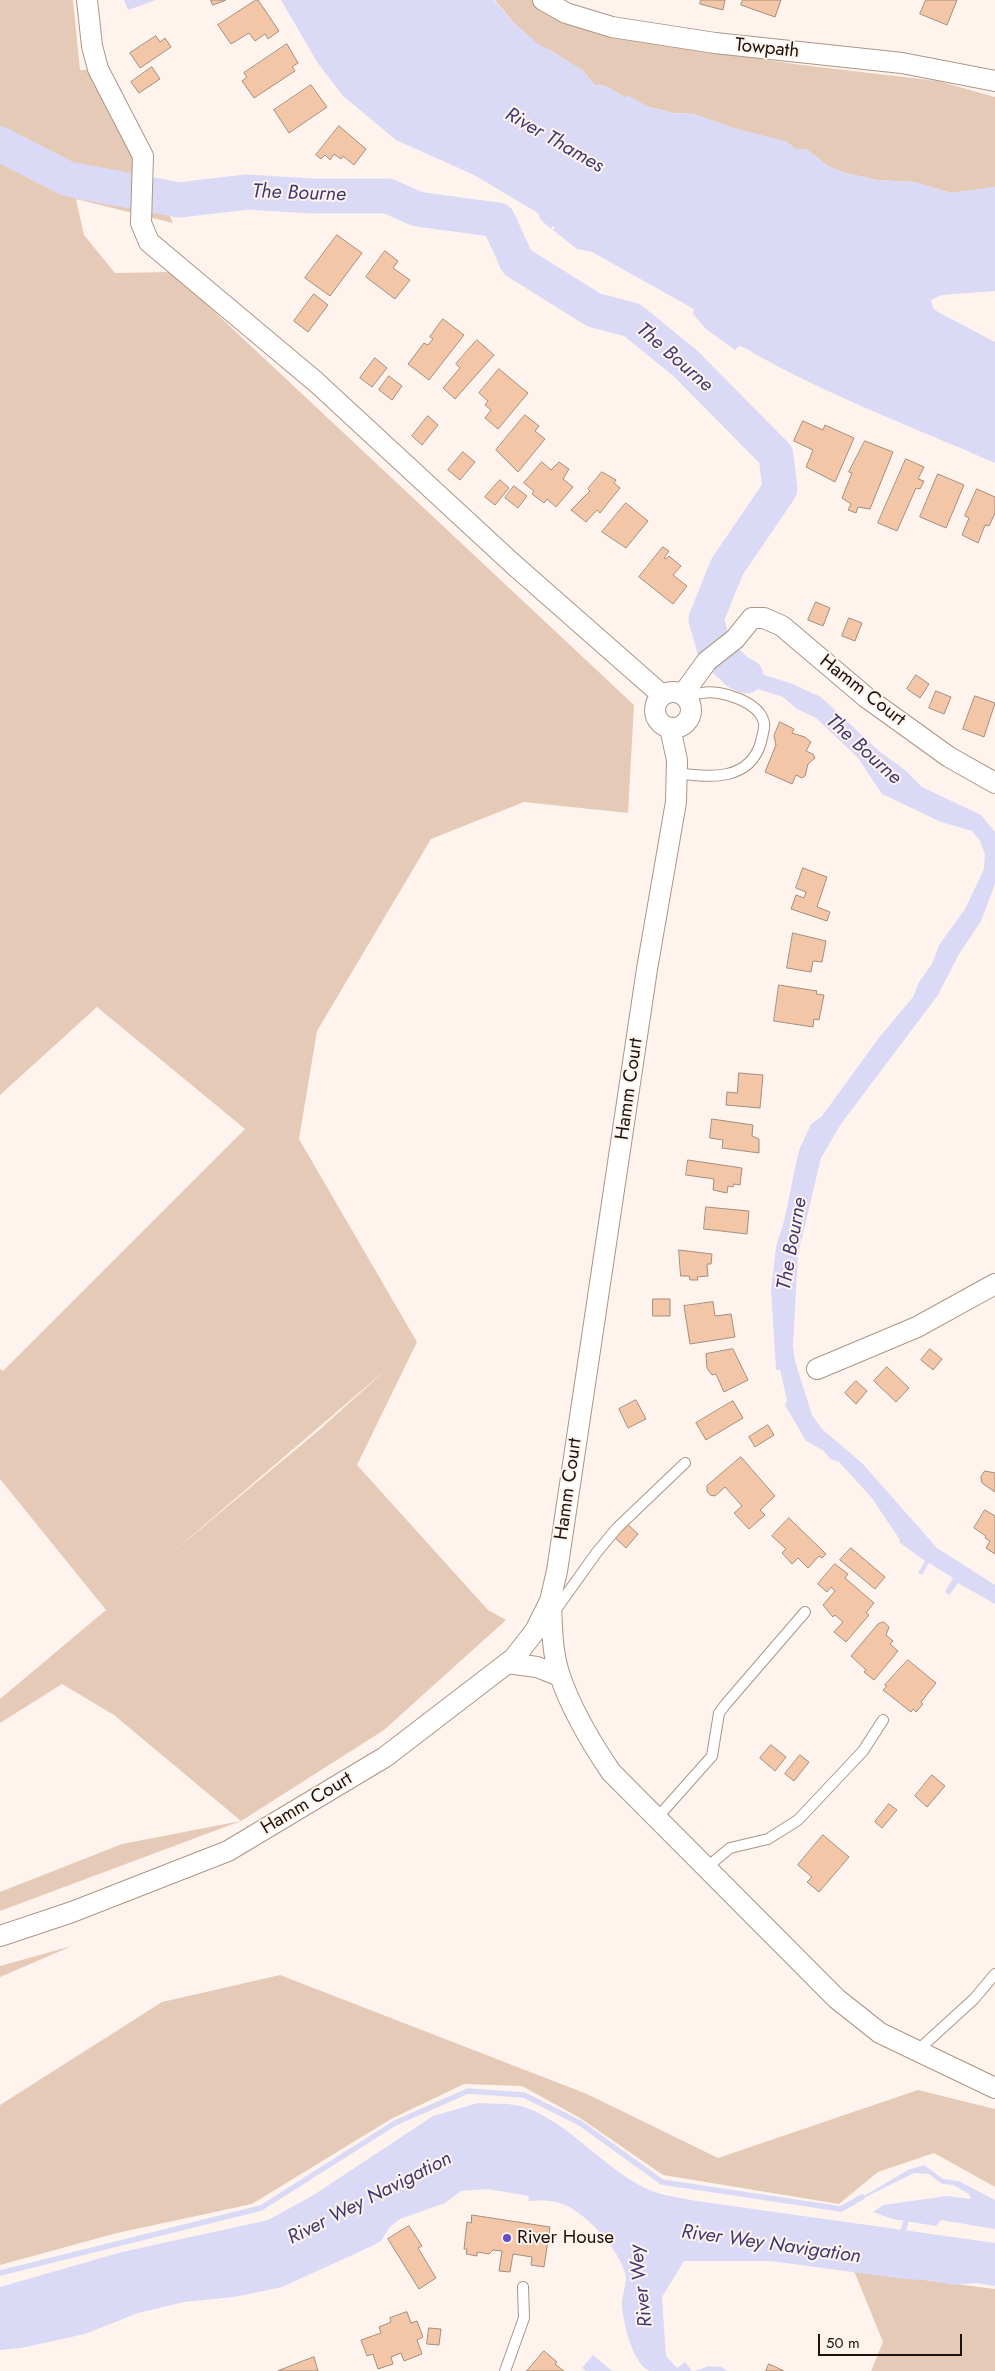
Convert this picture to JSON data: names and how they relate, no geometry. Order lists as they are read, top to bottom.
{
  "streets": {
    "street": ["Towpath", "Hamm Court"]
  },
  "water": [
    "River Thames",
    "The Bourne",
    "River Wey Navigation",
    "River Wey"
  ],
  "places": ["River House"],
  "scale_bar": "50 m"
}
